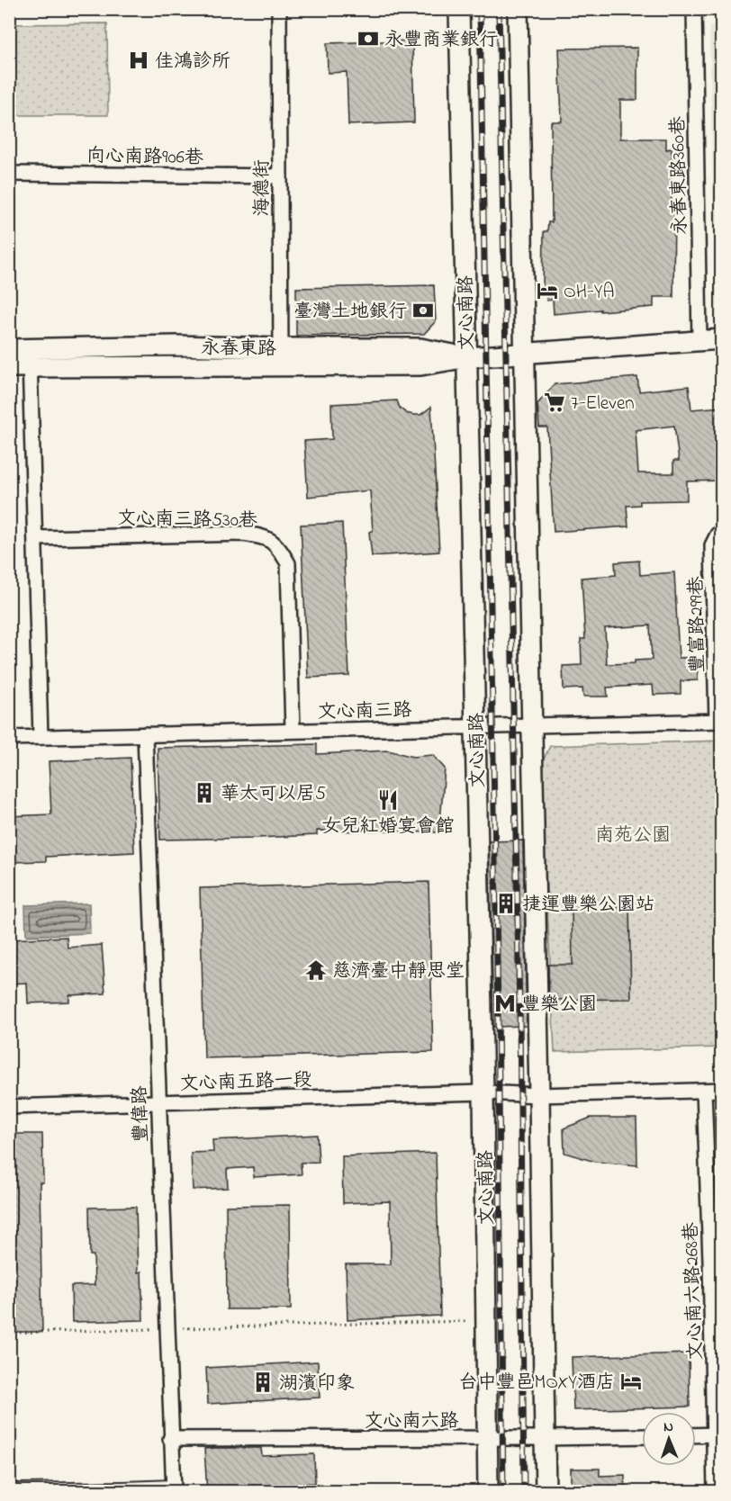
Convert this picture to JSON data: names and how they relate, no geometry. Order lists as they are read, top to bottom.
{
  "streets": {
    "main road": ["文心南路", "永春東路"],
    "street": [
      "向心南路906巷",
      "永春東路360巷",
      "海德街",
      "文心南三路530巷",
      "豐富路299巷",
      "文心南三路",
      "文心南五路一段",
      "豐偉路",
      "文心南六路268巷",
      "文心南六路"
    ]
  },
  "crossings": [
    ["向心南路906巷", "海德街"],
    ["永春東路360巷", "永春東路"],
    ["海德街", "永春東路"],
    ["文心南路", "永春東路"],
    ["文心南路", "文心南三路"],
    ["文心南路", "文心南五路一段"],
    ["文心南路", "文心南六路"],
    ["文心南三路530巷", "文心南三路"],
    ["豐富路299巷", "文心南三路"],
    ["文心南三路", "豐偉路"],
    ["文心南五路一段", "豐偉路"],
    ["豐偉路", "文心南六路"]
  ],
  "parks": ["南苑公園"],
  "places": {
    "bank": ["永豐商業銀行", "臺灣土地銀行"],
    "hospital": ["佳鴻診所"],
    "hotel": ["OH-YA", "台中豐邑MOXY酒店"],
    "supermarket": ["7-Eleven"],
    "building": ["華太可以居5", "捷運豐樂公園站", "湖濱印象"],
    "restaurant": ["女兒紅婚宴會館"],
    "temple": ["慈濟臺中靜思堂"],
    "metro station": ["豐樂公園"]
  },
  "north": "top"
}
